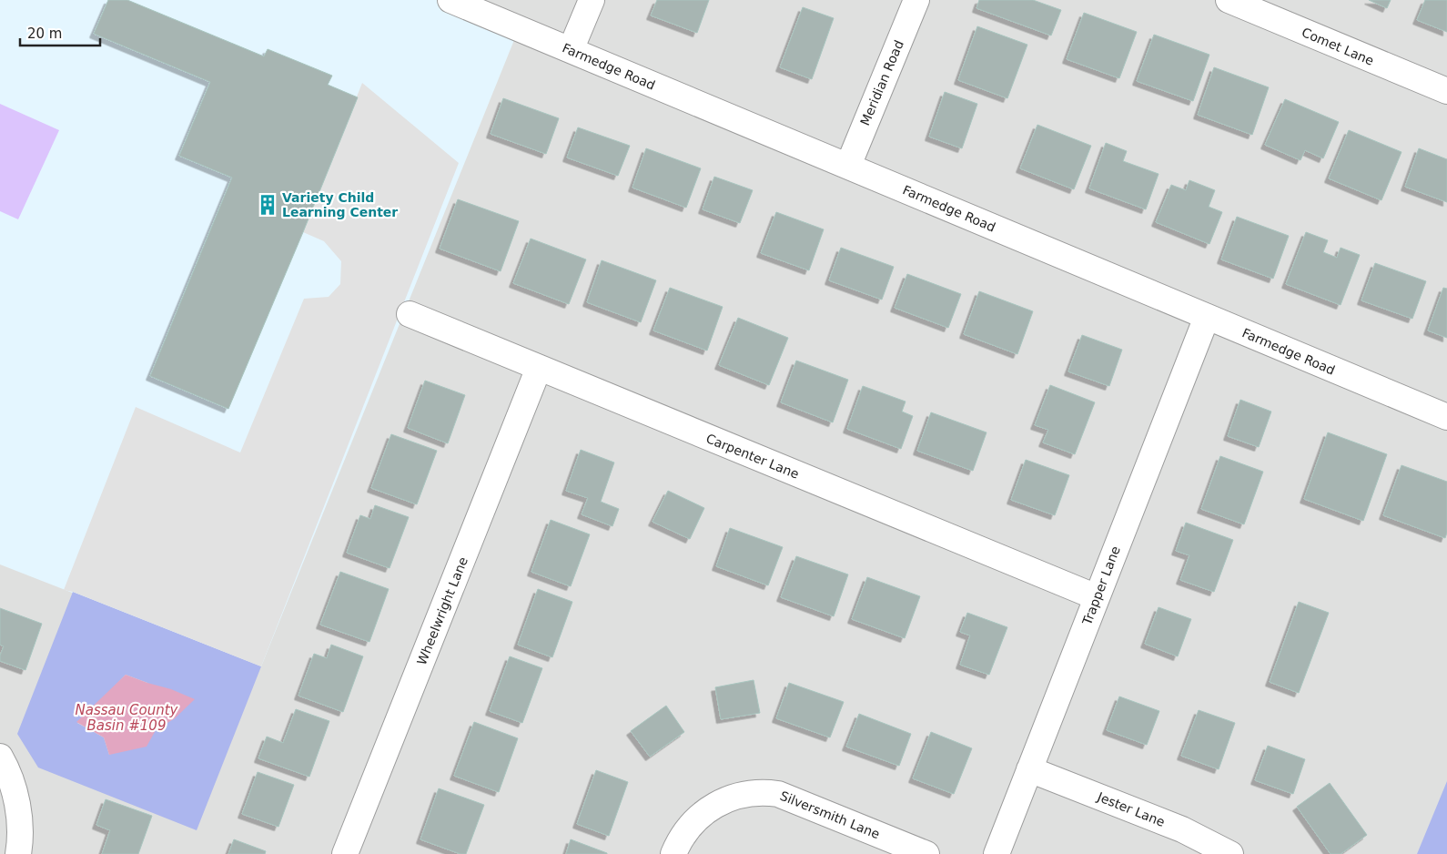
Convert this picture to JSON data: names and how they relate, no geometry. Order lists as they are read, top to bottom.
{
  "streets": {
    "street": [
      "Comet Lane",
      "Farmedge Road",
      "Meridian Road",
      "Carpenter Lane",
      "Trapper Lane",
      "Wheelwright Lane",
      "Jester Lane",
      "Silversmith Lane"
    ]
  },
  "crossings": [
    ["Farmedge Road", "Meridian Road"],
    ["Farmedge Road", "Trapper Lane"],
    ["Carpenter Lane", "Trapper Lane"],
    ["Carpenter Lane", "Wheelwright Lane"],
    ["Trapper Lane", "Jester Lane"]
  ],
  "water": ["Nassau County Basin #109"],
  "places": {
    "building": ["Variety Child Learning Center"]
  },
  "scale_bar": "20 m"
}
